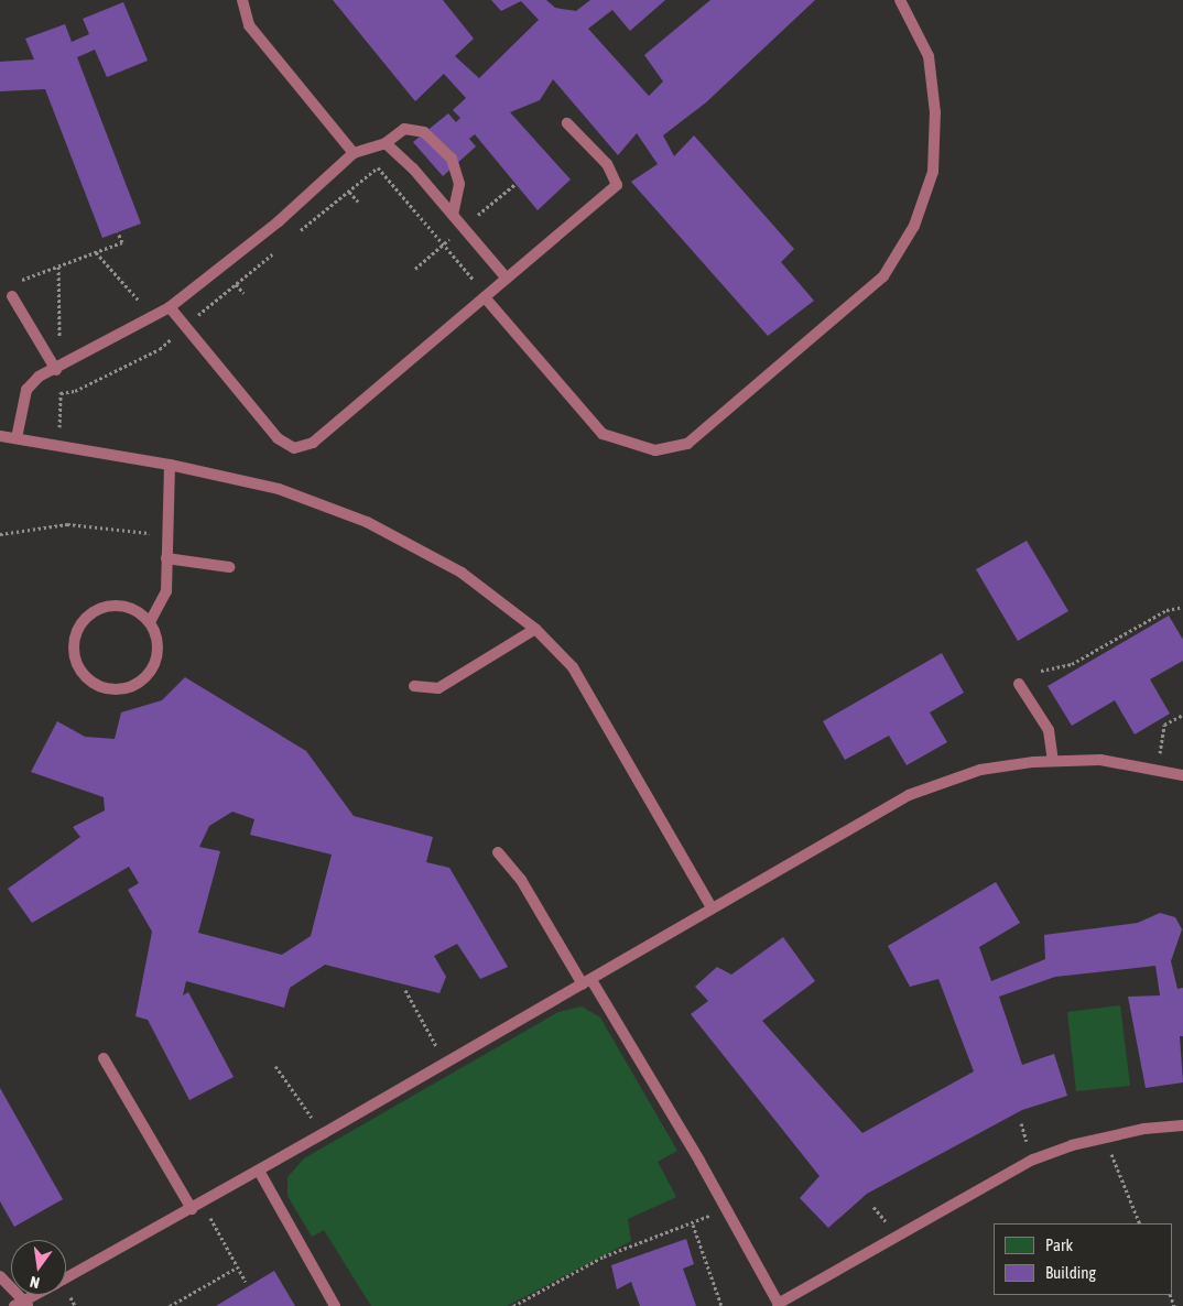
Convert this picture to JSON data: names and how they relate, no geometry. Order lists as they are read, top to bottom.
{
  "legend": ["Park", "Building"],
  "north": "bottom"
}
